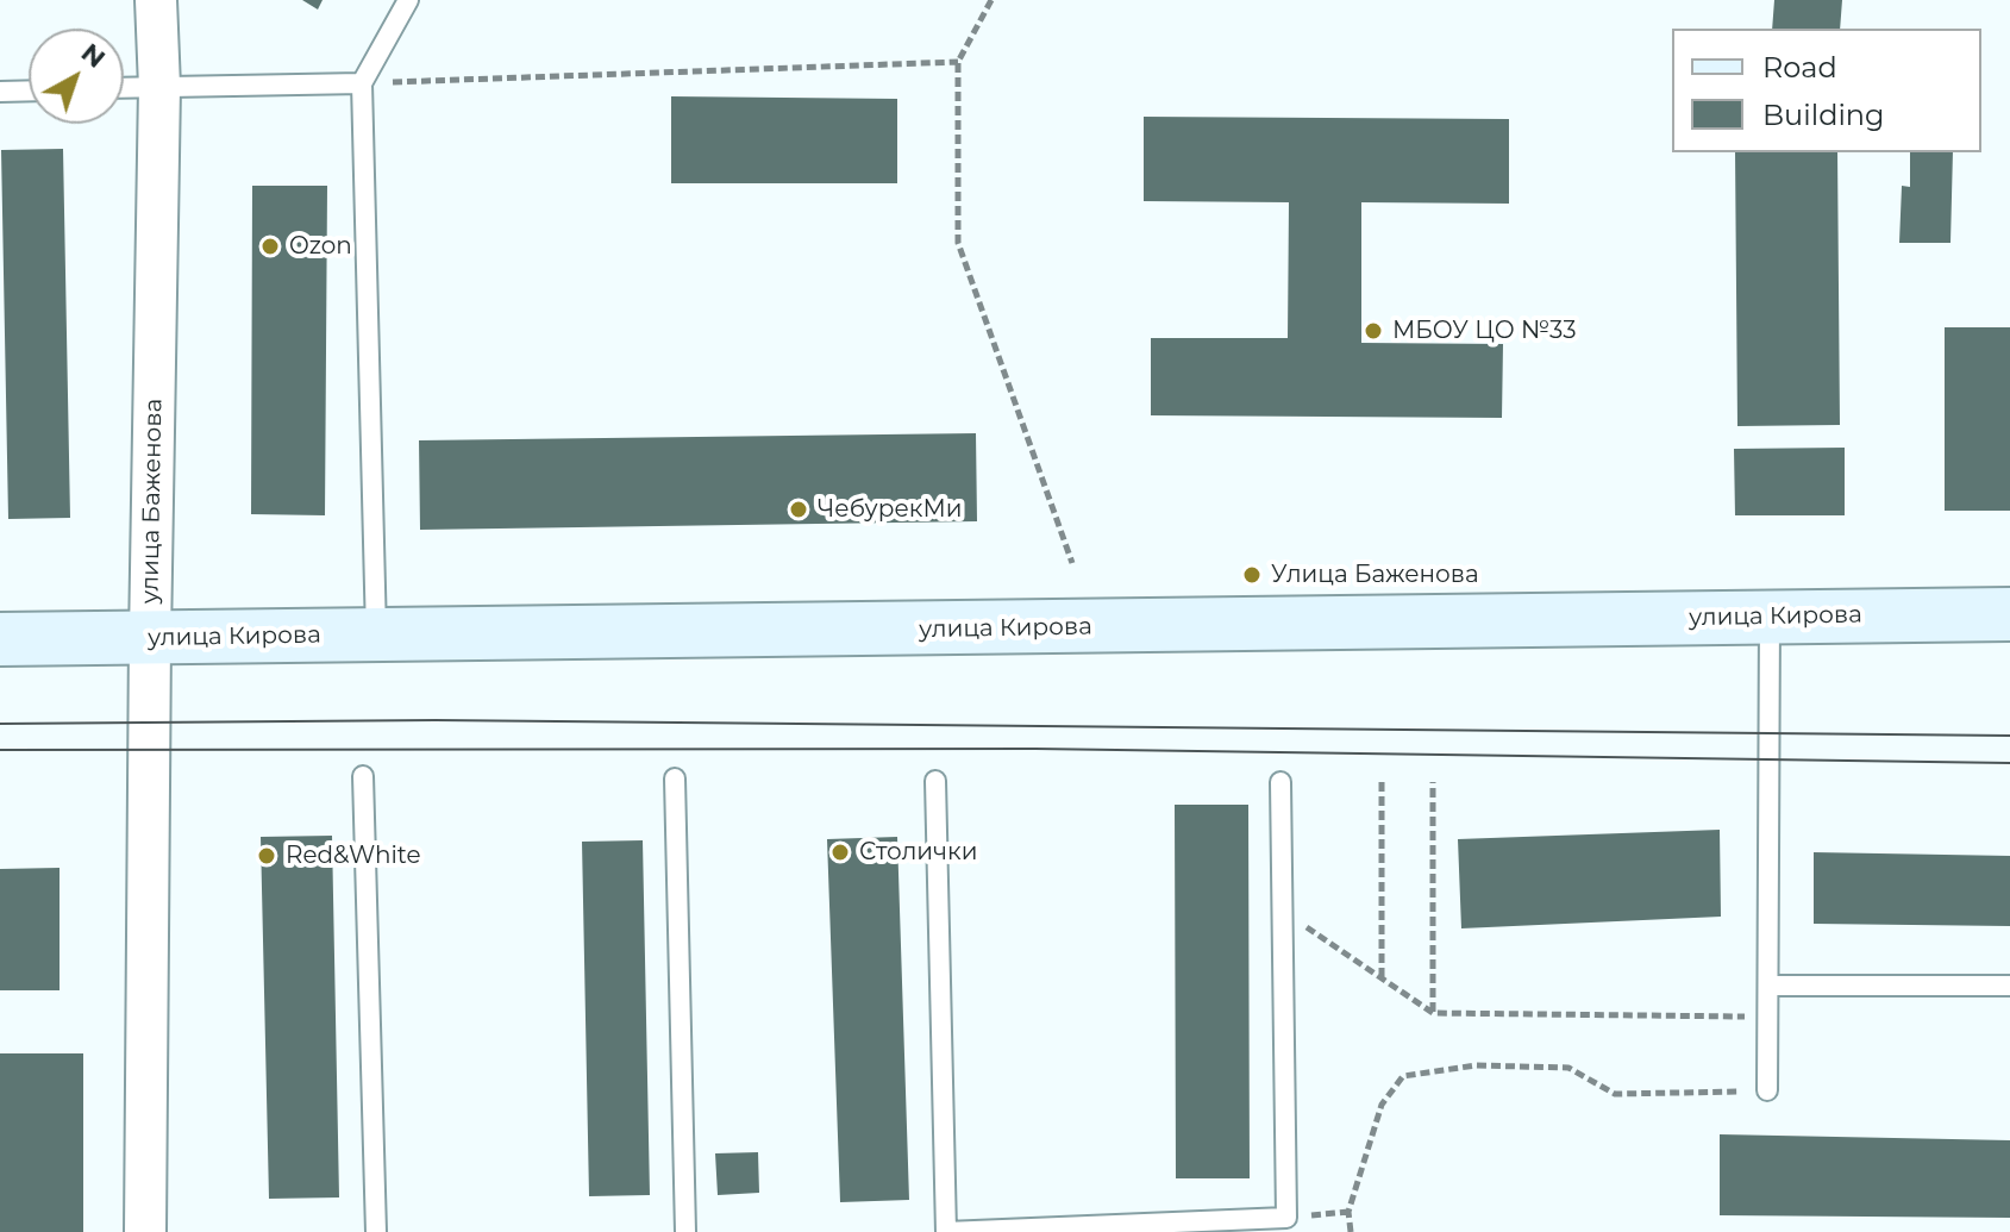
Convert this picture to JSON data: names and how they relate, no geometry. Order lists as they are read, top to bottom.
{
  "streets": {
    "street": ["улица Баженова", "улица Кирова"]
  },
  "crossings": [
    ["улица Баженова", "улица Кирова"]
  ],
  "places": [
    "Ozon",
    "МБОУ ЦО №33",
    "ЧебурекМи",
    "Улица Баженова",
    "Столички",
    "Red&White"
  ],
  "legend": ["Road", "Building"],
  "north": "top right"
}
